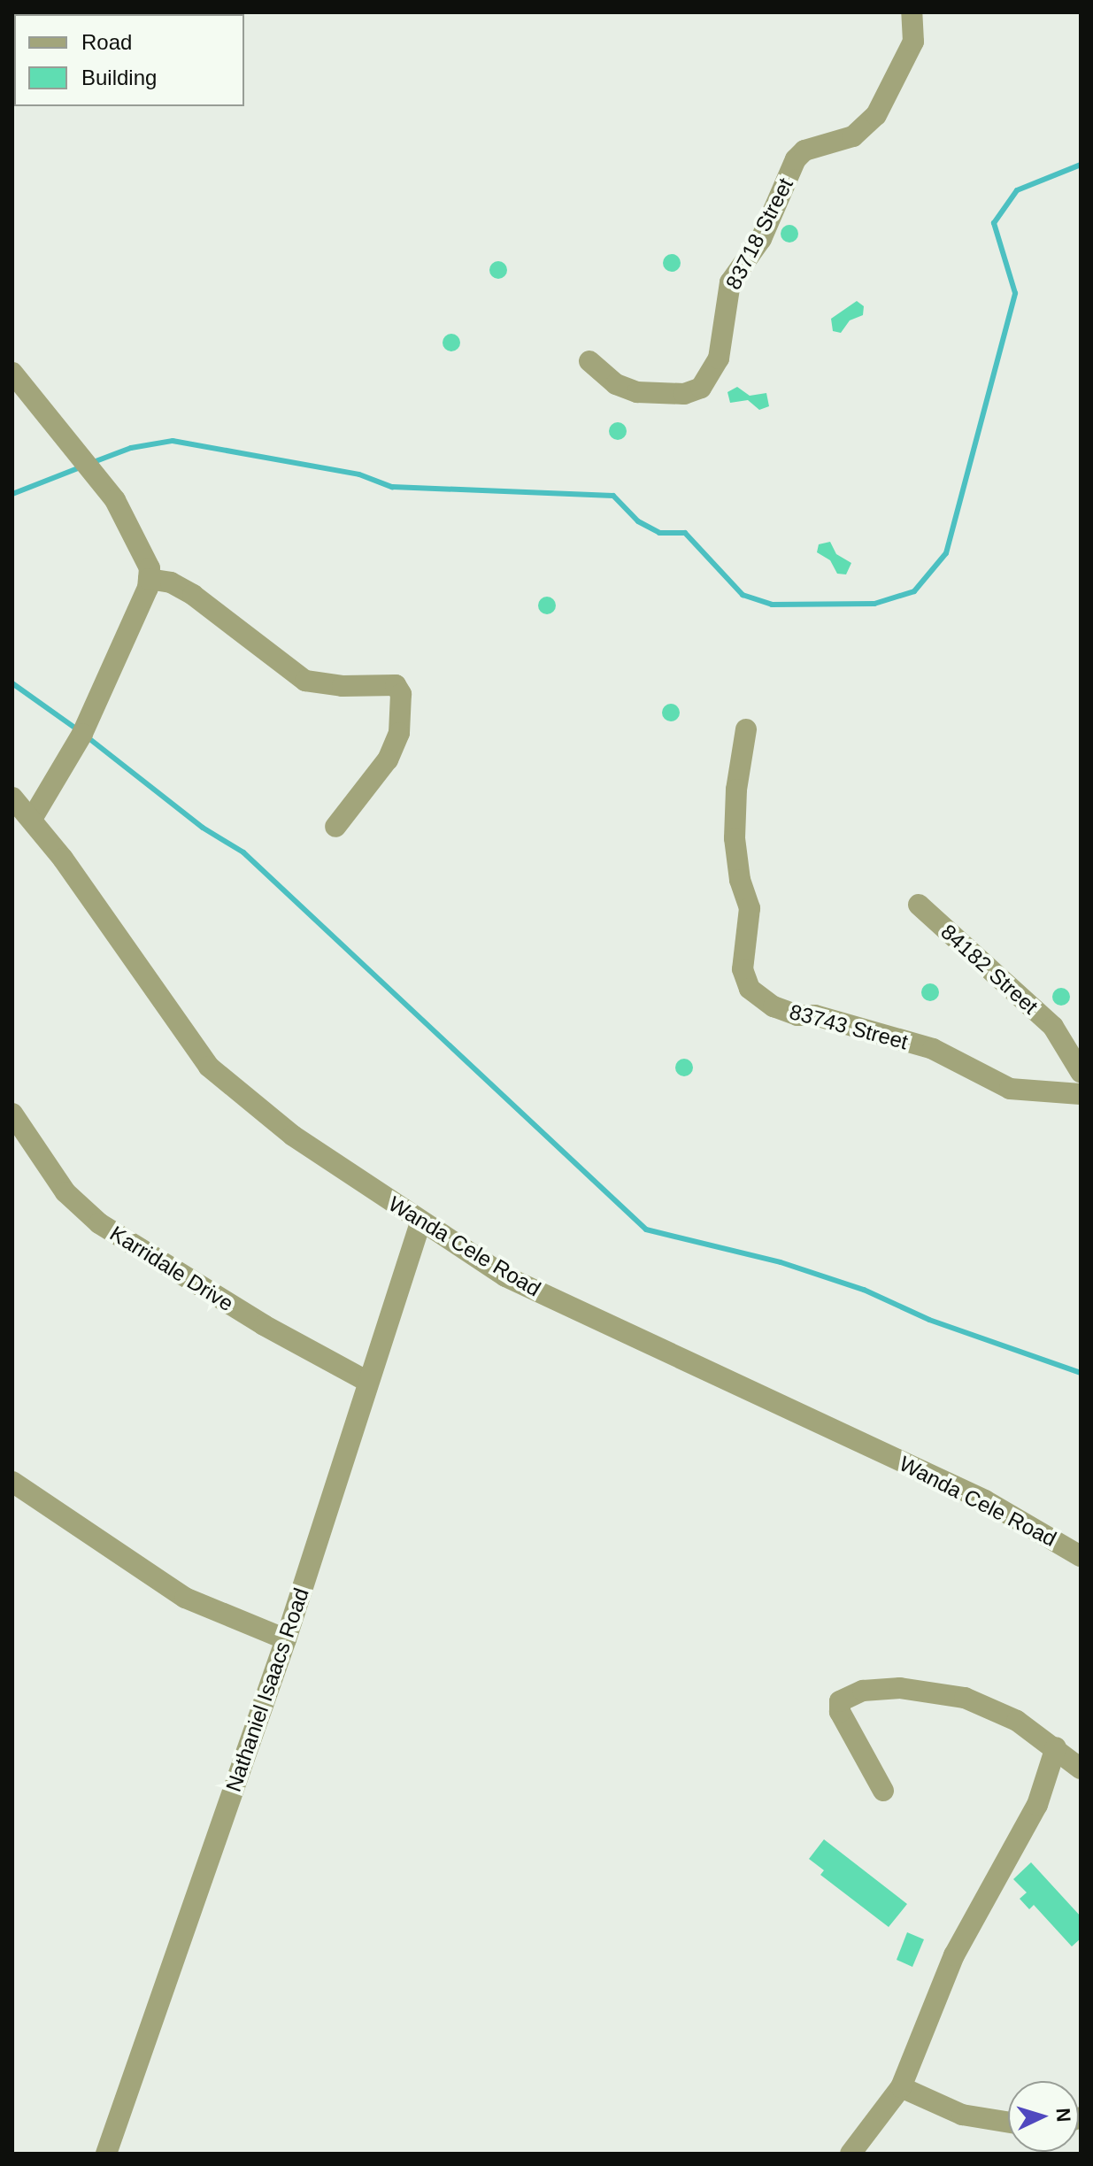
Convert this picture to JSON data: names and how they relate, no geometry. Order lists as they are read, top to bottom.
{
  "streets": {
    "street": [
      "83718 Street",
      "84182 Street",
      "83743 Street",
      "Wanda Cele Road",
      "Karridale Drive",
      "Nathaniel Isaacs Road"
    ]
  },
  "crossings": [
    ["Wanda Cele Road", "Nathaniel Isaacs Road"],
    ["Karridale Drive", "Nathaniel Isaacs Road"]
  ],
  "legend": ["Road", "Building"],
  "north": "right"
}
